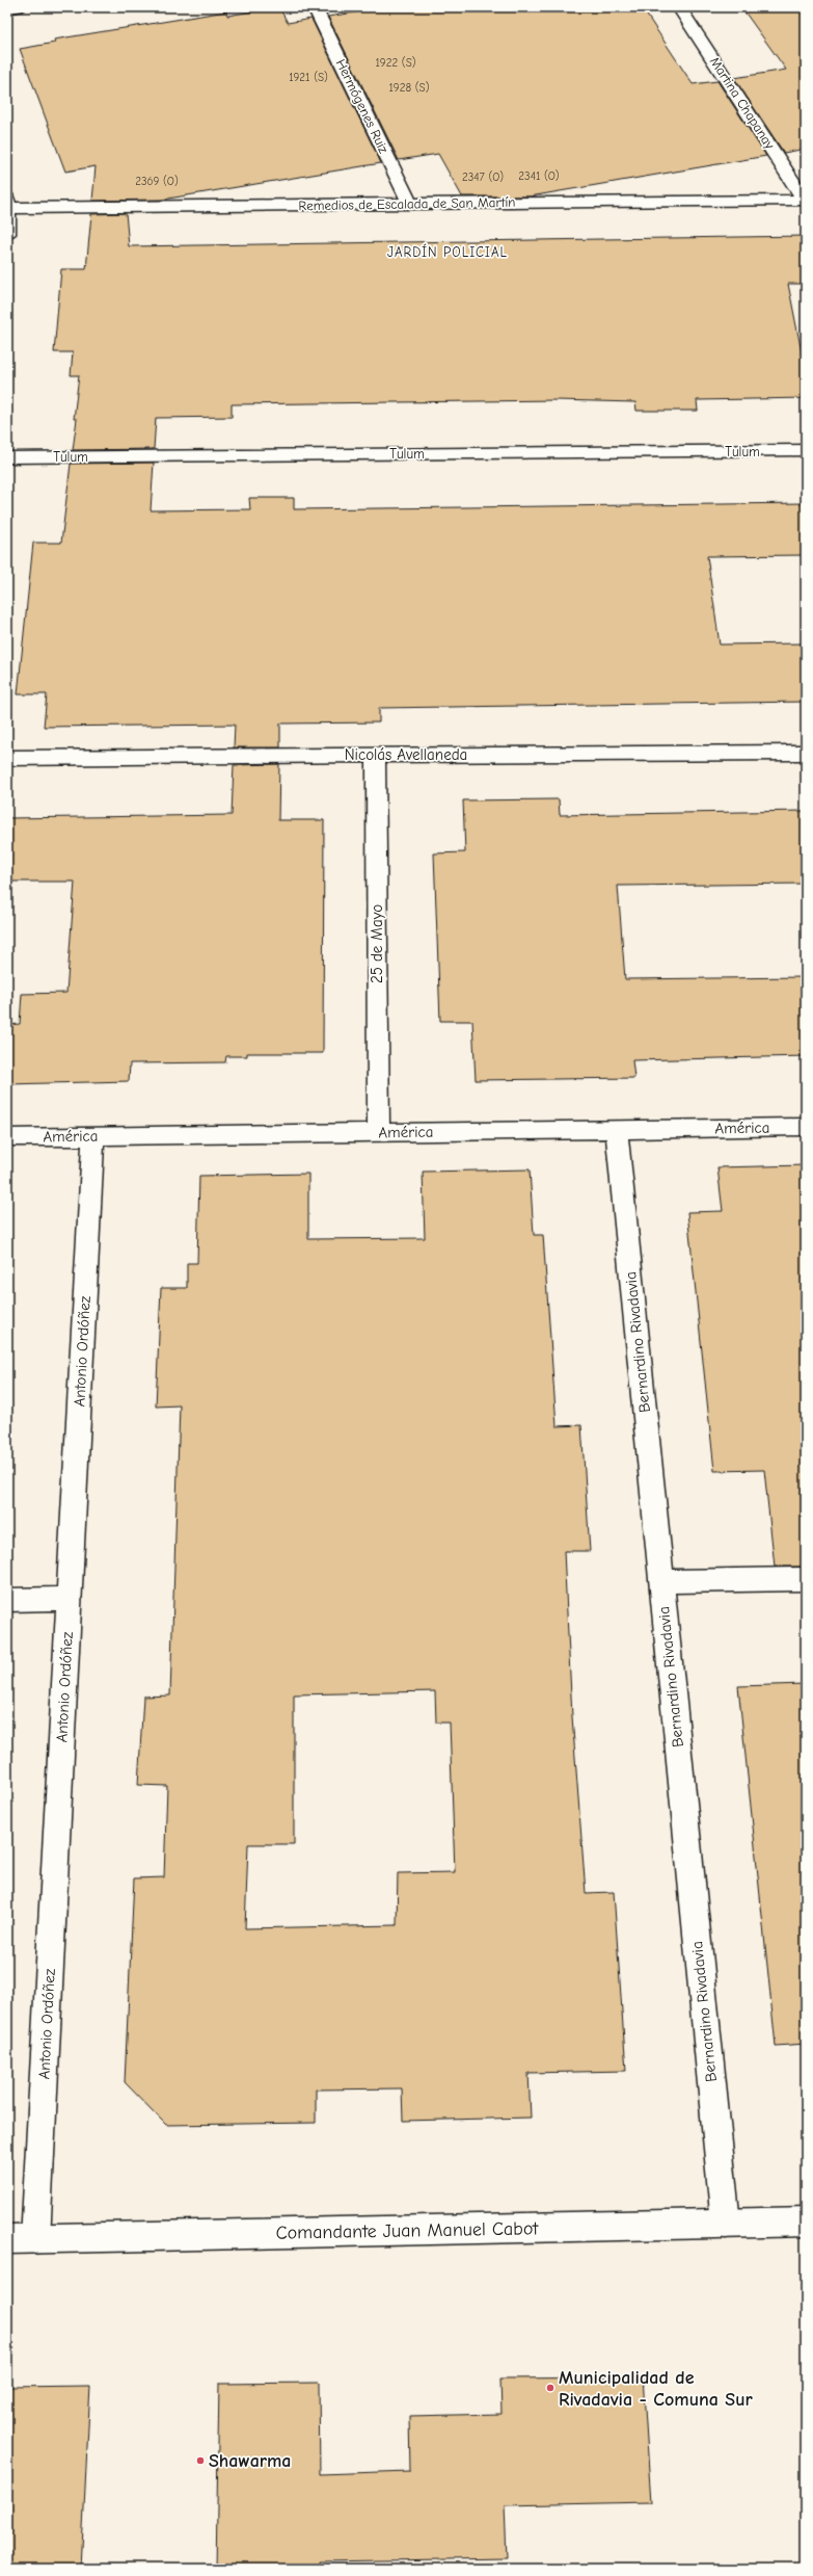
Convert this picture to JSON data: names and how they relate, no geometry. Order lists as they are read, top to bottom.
{
  "streets": {
    "street": [
      "Martina Chapanay",
      "Hermógenes Ruiz",
      "Remedios de Escalada de San Martín",
      "Tulum",
      "Nicolás Avellaneda",
      "25 de Mayo",
      "América",
      "Bernardino Rivadavia",
      "Antonio Ordóñez",
      "Comandante Juan Manuel Cabot"
    ]
  },
  "crossings": [
    ["Martina Chapanay", "Remedios de Escalada de San Martín"],
    ["Hermógenes Ruiz", "Remedios de Escalada de San Martín"],
    ["Nicolás Avellaneda", "25 de Mayo"],
    ["25 de Mayo", "América"],
    ["América", "Bernardino Rivadavia"],
    ["América", "Antonio Ordóñez"],
    ["Bernardino Rivadavia", "Comandante Juan Manuel Cabot"],
    ["Antonio Ordóñez", "Comandante Juan Manuel Cabot"]
  ],
  "districts": ["JARDÍN POLICIAL"],
  "places": ["Municipalidad de Rivadavia - Comuna Sur", "Shawarma"],
  "house_numbers": [
    "1922 (S)",
    "1921 (S)",
    "1928 (S)",
    "2341 (O)",
    "2347 (O)",
    "2369 (O)"
  ]
}
